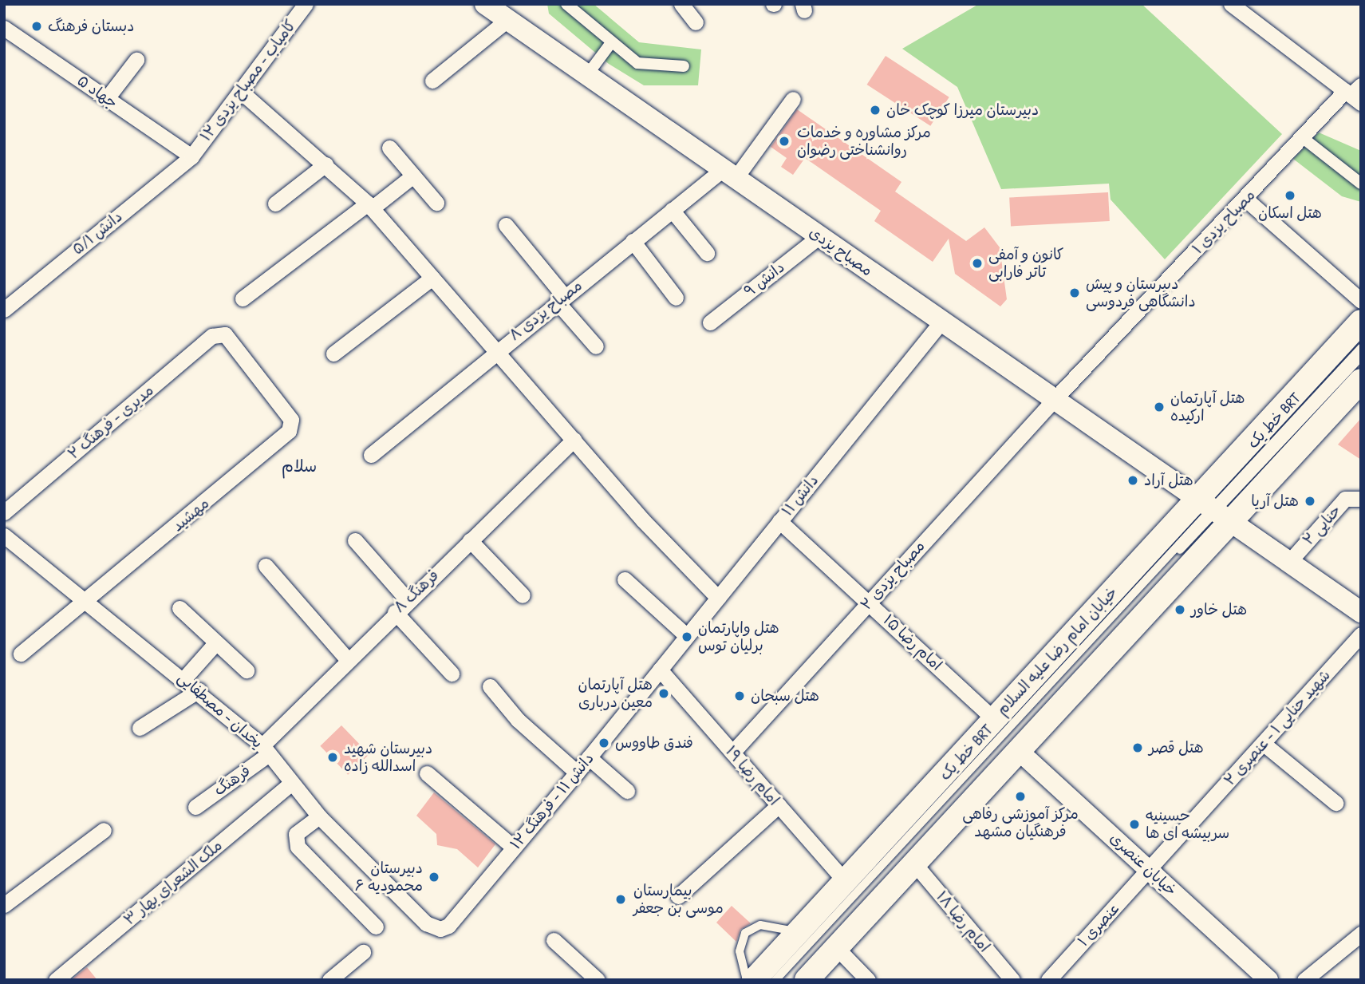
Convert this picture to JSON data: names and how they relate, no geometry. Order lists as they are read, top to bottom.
{
  "streets": {
    "main road": ["مصباح یزدی", "خیابان امام رضا علیه السلام"],
    "street": [
      "کامیاب - مصباح یزدی ۱۲",
      "جهاد ۵",
      "مصباح یزدی ۱",
      "دانش ۵/۱",
      "دانش ۹",
      "مصباح یزدی ۸",
      "مدیری - فرهنگ ۲",
      "دانش ۱۱",
      "مهشید",
      "حنایی ۲",
      "مصباح یزدی ۲",
      "فرهنگ ۸",
      "امام رضا ۱۵",
      "یخدان - مصطفایی",
      "شهید حنایی ۱ - عنصری ۲",
      "امام رضا ۱۹",
      "فرهنگ",
      "دانش ۱۱ - فرهنگ ۱۲",
      "خیابان عنصری",
      "ملک الشعرای بهار ۳",
      "امام رضا ۱۸",
      "عنصری ۱"
    ],
    "lane": ["خط یک BRT"]
  },
  "crossings": [
    ["کامیاب - مصباح یزدی ۱۲", "جهاد ۵"],
    ["کامیاب - مصباح یزدی ۱۲", "دانش ۵/۱"],
    ["جهاد ۵", "دانش ۵/۱"],
    ["مصباح یزدی ۱", "مصباح یزدی"],
    ["مصباح یزدی ۱", "مصباح یزدی ۲"],
    ["مصباح یزدی", "دانش ۹"],
    ["مصباح یزدی", "مصباح یزدی ۸"],
    ["مصباح یزدی", "خط یک BRT"],
    ["مصباح یزدی", "دانش ۱۱"],
    ["مصباح یزدی", "حنایی ۲"],
    ["مصباح یزدی", "مصباح یزدی ۲"],
    ["مصباح یزدی", "خیابان امام رضا علیه السلام"],
    ["خط یک BRT", "خیابان امام رضا علیه السلام"],
    ["مدیری - فرهنگ ۲", "مهشید"],
    ["دانش ۱۱", "امام رضا ۱۵"],
    ["دانش ۱۱", "امام رضا ۱۹"],
    ["دانش ۱۱", "دانش ۱۱ - فرهنگ ۱۲"],
    ["مهشید", "یخدان - مصطفایی"],
    ["مصباح یزدی ۲", "امام رضا ۱۵"],
    ["مصباح یزدی ۲", "امام رضا ۱۹"],
    ["فرهنگ ۸", "یخدان - مصطفایی"],
    ["فرهنگ ۸", "فرهنگ"],
    ["امام رضا ۱۵", "خیابان امام رضا علیه السلام"],
    ["خیابان امام رضا علیه السلام", "امام رضا ۱۹"],
    ["خیابان امام رضا علیه السلام", "خیابان عنصری"],
    ["خیابان امام رضا علیه السلام", "امام رضا ۱۸"],
    ["یخدان - مصطفایی", "فرهنگ"],
    ["یخدان - مصطفایی", "دانش ۱۱ - فرهنگ ۱۲"],
    ["یخدان - مصطفایی", "ملک الشعرای بهار ۳"],
    ["شهید حنایی ۱ - عنصری ۲", "خیابان عنصری"],
    ["شهید حنایی ۱ - عنصری ۲", "عنصری ۱"],
    ["امام رضا ۱۹", "دانش ۱۱ - فرهنگ ۱۲"],
    ["خیابان عنصری", "عنصری ۱"]
  ],
  "districts": ["سلام"],
  "places": [
    "دبستان فرهنگ",
    "دبیرستان میرزا کوچک خان",
    "مرکز مشاوره و خدمات روانشناختی رضوان",
    "هتل اسکان",
    "کانون و آمفی تاتر فارابی",
    "دبیرستان و پیش دانشگاهی فردوسی",
    "هتل آپارتمان ارکیده",
    "هتل آراد",
    "هتل آریا",
    "هتل خاور",
    "هتل واپارتمان برلیان توس",
    "هتل آپارتمان معین درباری",
    "هتل سبحان",
    "فندق طاووس",
    "هتل قصر",
    "دبیرستان شهید اسدالله زاده",
    "مرکز آموزشی رفاهی فرهنگیان مشهد",
    "حسینیه سربیشه ای ها",
    "دبیرستان محمودیه ۶",
    "بیمارستان موسی بن جعفر"
  ]
}
